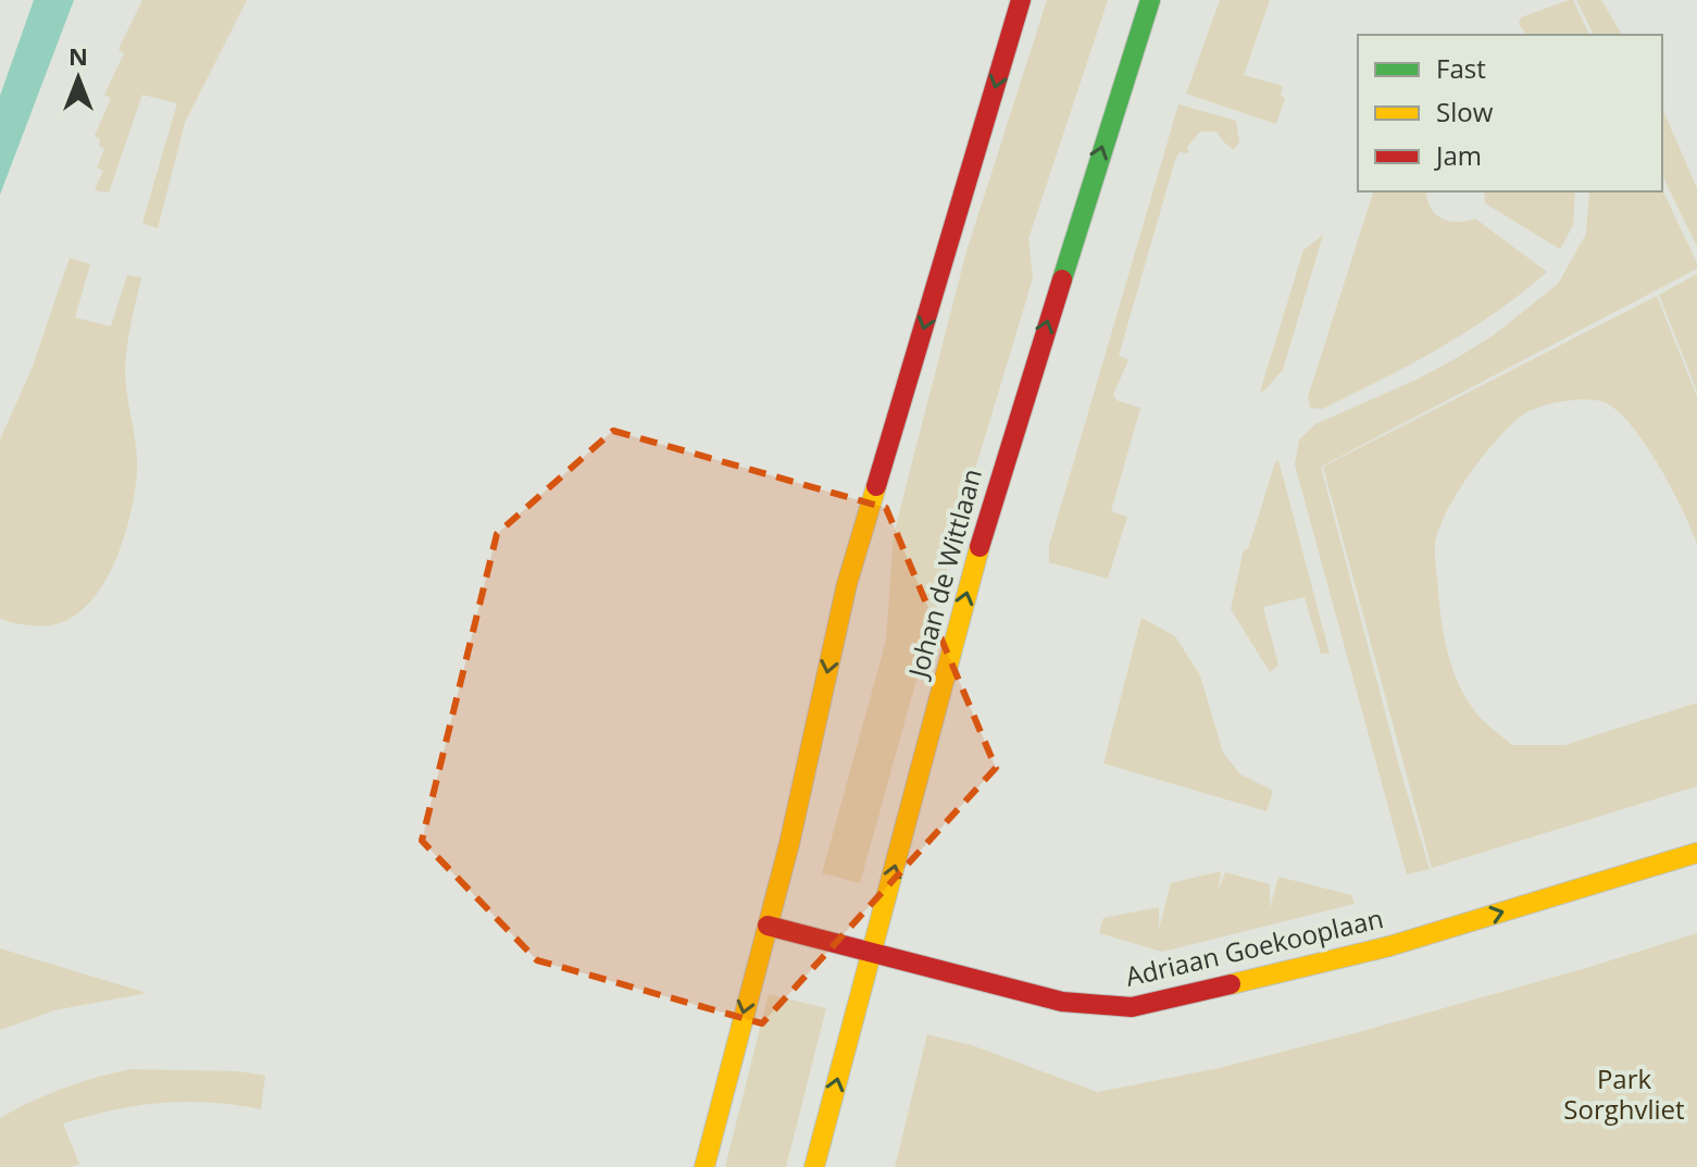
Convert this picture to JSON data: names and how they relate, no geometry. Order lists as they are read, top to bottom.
{
  "streets": {
    "main road": ["Johan de Wittlaan", "Adriaan Goekooplaan"]
  },
  "crossings": [
    ["Johan de Wittlaan", "Adriaan Goekooplaan"]
  ],
  "one_way": ["Adriaan Goekooplaan"],
  "parks": ["Park Sorghvliet"],
  "legend": ["Fast", "Slow", "Jam"],
  "north": "top"
}
